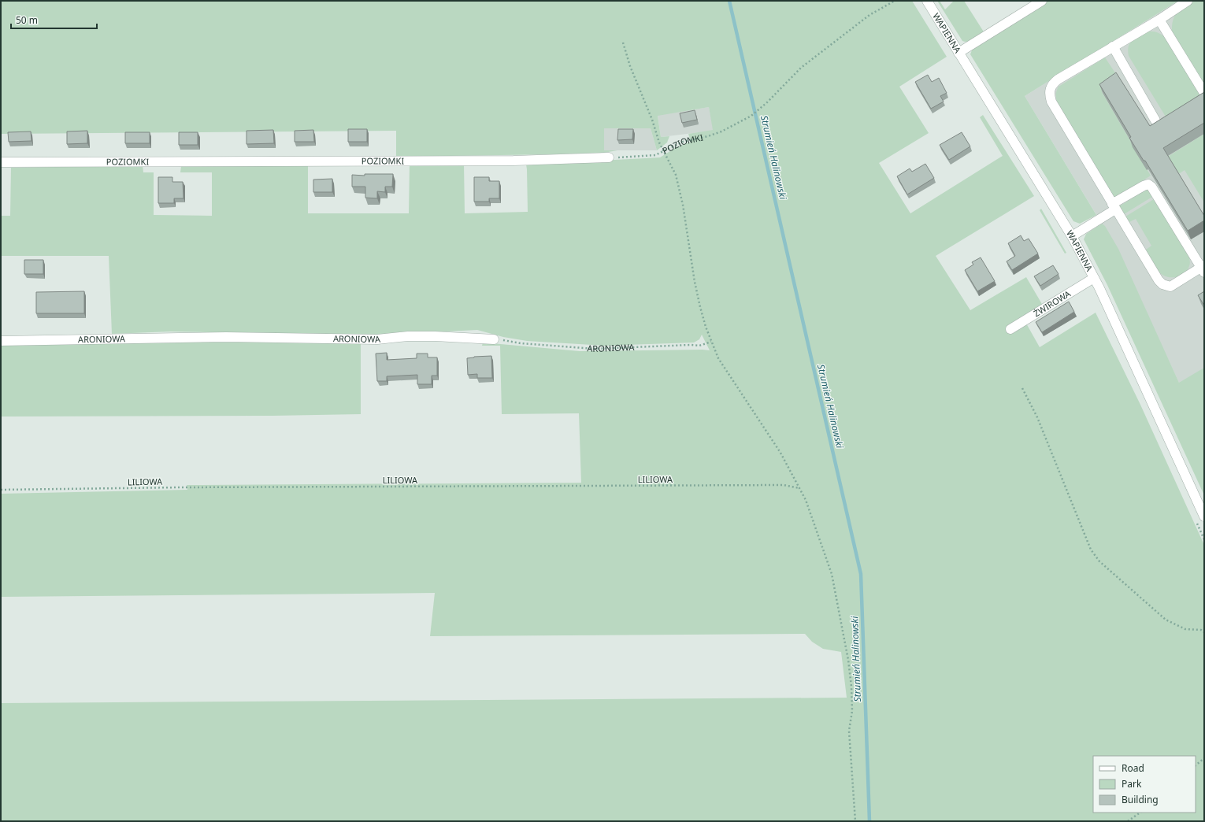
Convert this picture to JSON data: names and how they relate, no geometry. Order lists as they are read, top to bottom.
{
  "streets": {
    "street": [
      "WAPIENNA",
      "POZIOMKI",
      "ŻWIROWA",
      "ARONIOWA"
    ],
    "path": ["LILIOWA"]
  },
  "crossings": [
    ["WAPIENNA", "ŻWIROWA"]
  ],
  "water": ["Strumień Halinowski"],
  "legend": ["Road", "Park", "Building"],
  "scale_bar": "50 m"
}
